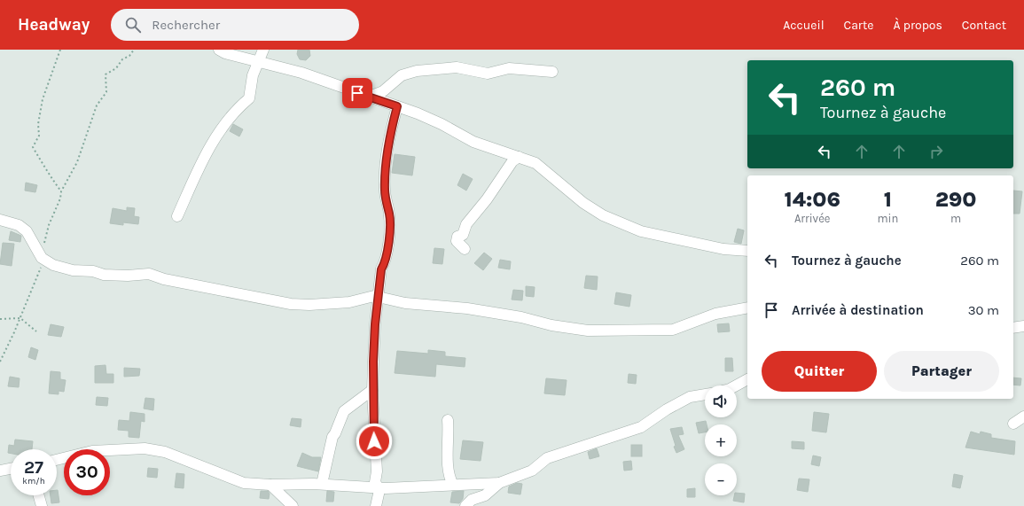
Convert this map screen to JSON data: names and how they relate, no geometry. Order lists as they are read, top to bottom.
{
  "page": {
    "header": "Headway",
    "search": "Rechercher",
    "nav": [
      "Accueil",
      "Carte",
      "À propos",
      "Contact"
    ],
    "turn": ["260 m", "Tournez à gauche"],
    "eta": [
      "14:06",
      "Arrivée",
      "1",
      "min",
      "290",
      "m"
    ],
    "list": [
      {
        "name": "Tournez à gauche",
        "value": "260 m"
      },
      {
        "name": "Arrivée à destination",
        "value": "30 m"
      }
    ],
    "buttons": ["Quitter", "Partager"],
    "map_buttons": ["+", "−"],
    "speed": "27 km/h",
    "limit": "30"
  }
}
